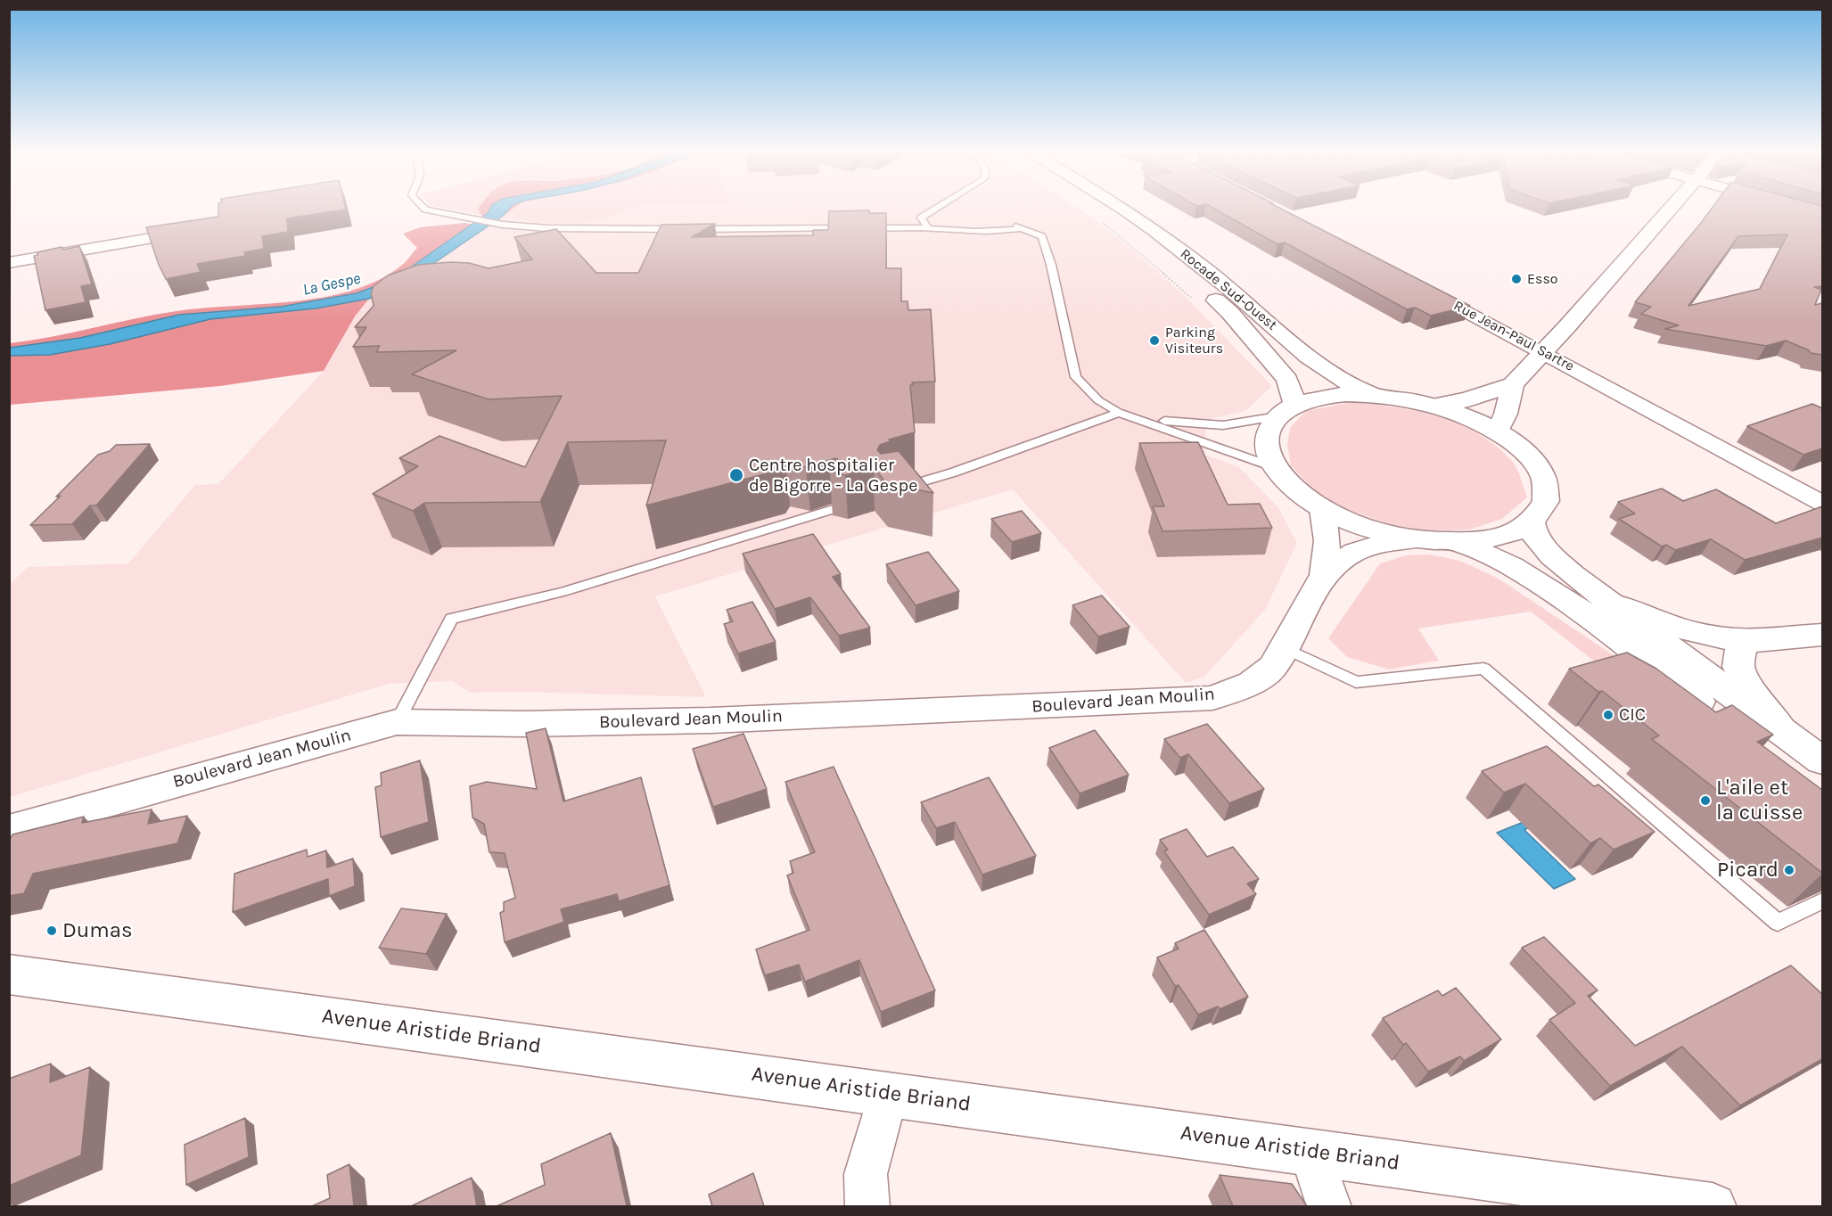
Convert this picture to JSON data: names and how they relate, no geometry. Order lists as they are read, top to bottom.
{
  "streets": {
    "main road": ["Rocade Sud-Ouest", "Boulevard Jean Moulin", "Avenue Aristide Briand"],
    "street": ["Rue Jean-Paul Sartre"]
  },
  "water": ["La Gespe"],
  "places": [
    "Esso",
    "Parking Visiteurs",
    "Centre hospitalier de Bigorre - La Gespe",
    "CIC",
    "L'aile et la cuisse",
    "Picard",
    "Dumas"
  ]
}
